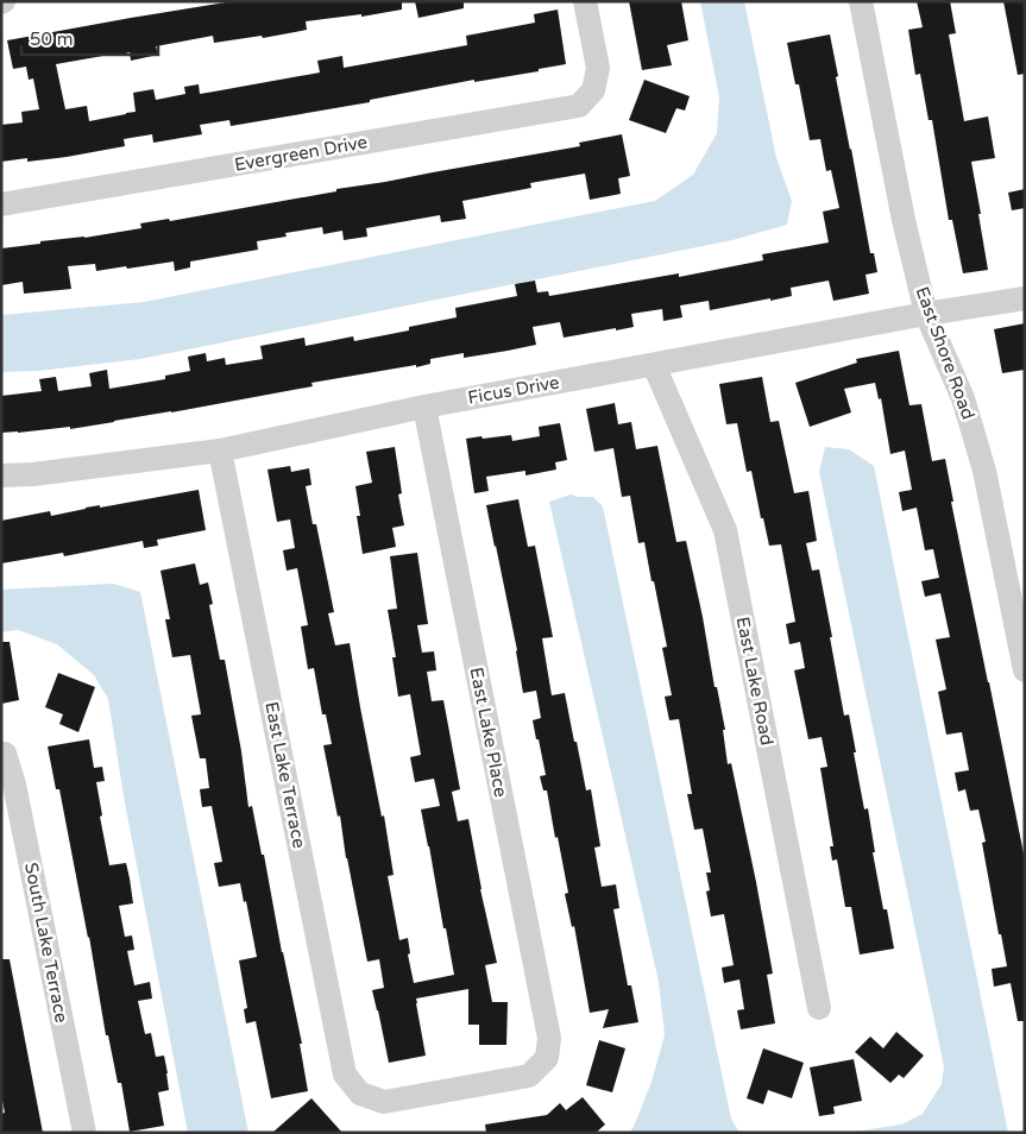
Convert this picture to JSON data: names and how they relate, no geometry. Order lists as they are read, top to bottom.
{
  "streets": {
    "street": [
      "Evergreen Drive",
      "East Shore Road",
      "Ficus Drive",
      "East Lake Road",
      "East Lake Place",
      "East Lake Terrace",
      "South Lake Terrace"
    ]
  },
  "crossings": [
    ["East Shore Road", "Ficus Drive"],
    ["Ficus Drive", "East Lake Road"],
    ["Ficus Drive", "East Lake Place"],
    ["Ficus Drive", "East Lake Terrace"],
    ["East Lake Place", "East Lake Terrace"]
  ],
  "scale_bar": "50 m"
}
